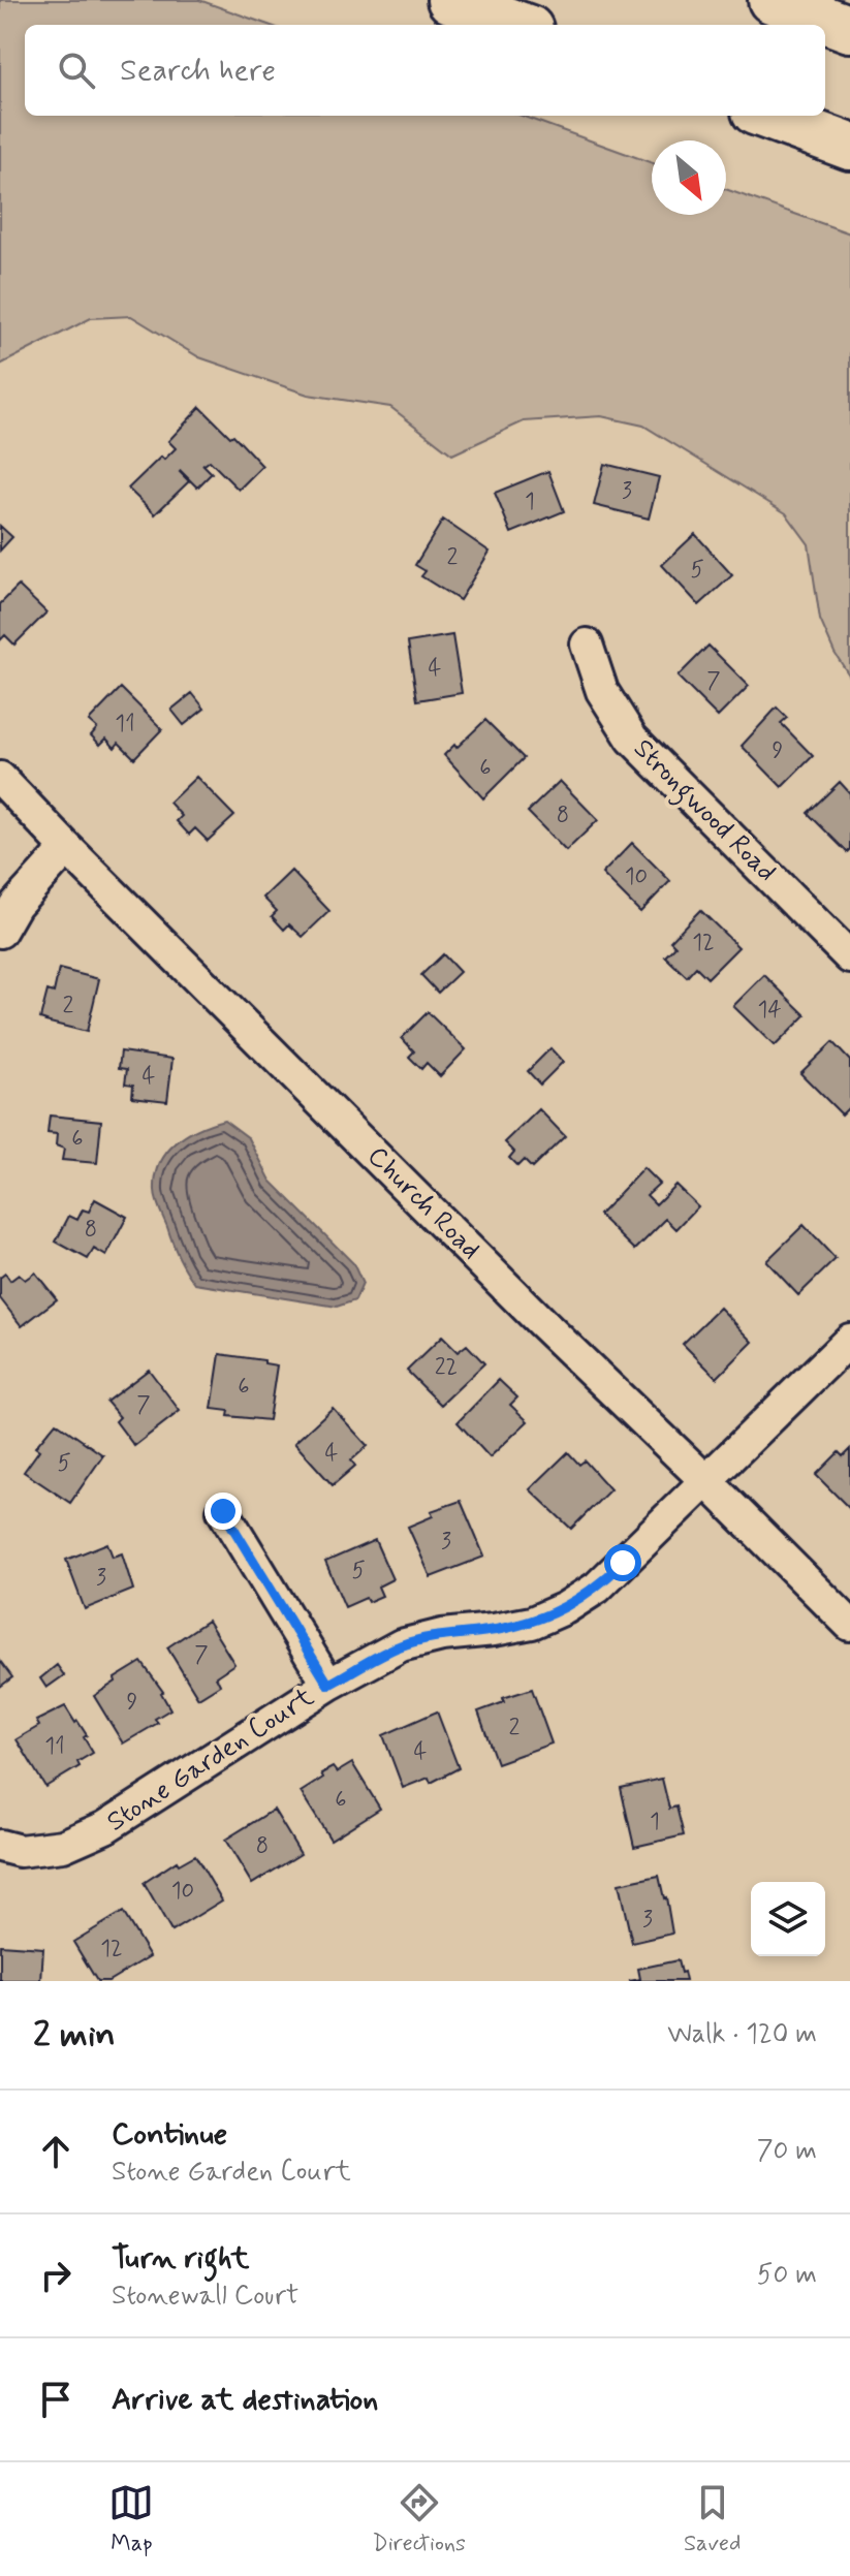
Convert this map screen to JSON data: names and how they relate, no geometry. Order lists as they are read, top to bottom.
{
  "streets": {
    "street": ["Strongwood Road", "Church Road", "Stone Garden Court"]
  },
  "crossings": [
    ["Church Road", "Stone Garden Court"]
  ],
  "house_numbers": [
    "3",
    "1",
    "2",
    "5",
    "4",
    "7",
    "11",
    "9",
    "6",
    "8",
    "10",
    "12",
    "2",
    "14",
    "4",
    "6",
    "8",
    "22",
    "6",
    "7",
    "4",
    "5",
    "3",
    "5",
    "3",
    "7",
    "9",
    "2",
    "11",
    "4",
    "6",
    "1",
    "8",
    "10",
    "3",
    "12"
  ],
  "north": "bottom right",
  "page": {
    "search": "Search here",
    "heading": ["2 min", "Walk · 120 m"],
    "list": [
      ["Continue", "Stone Garden Court", "70 m"],
      ["Turn right", "Stonewall Court", "50 m"],
      "Arrive at destination"
    ],
    "nav": ["Map", "Directions", "Saved"]
  }
}
